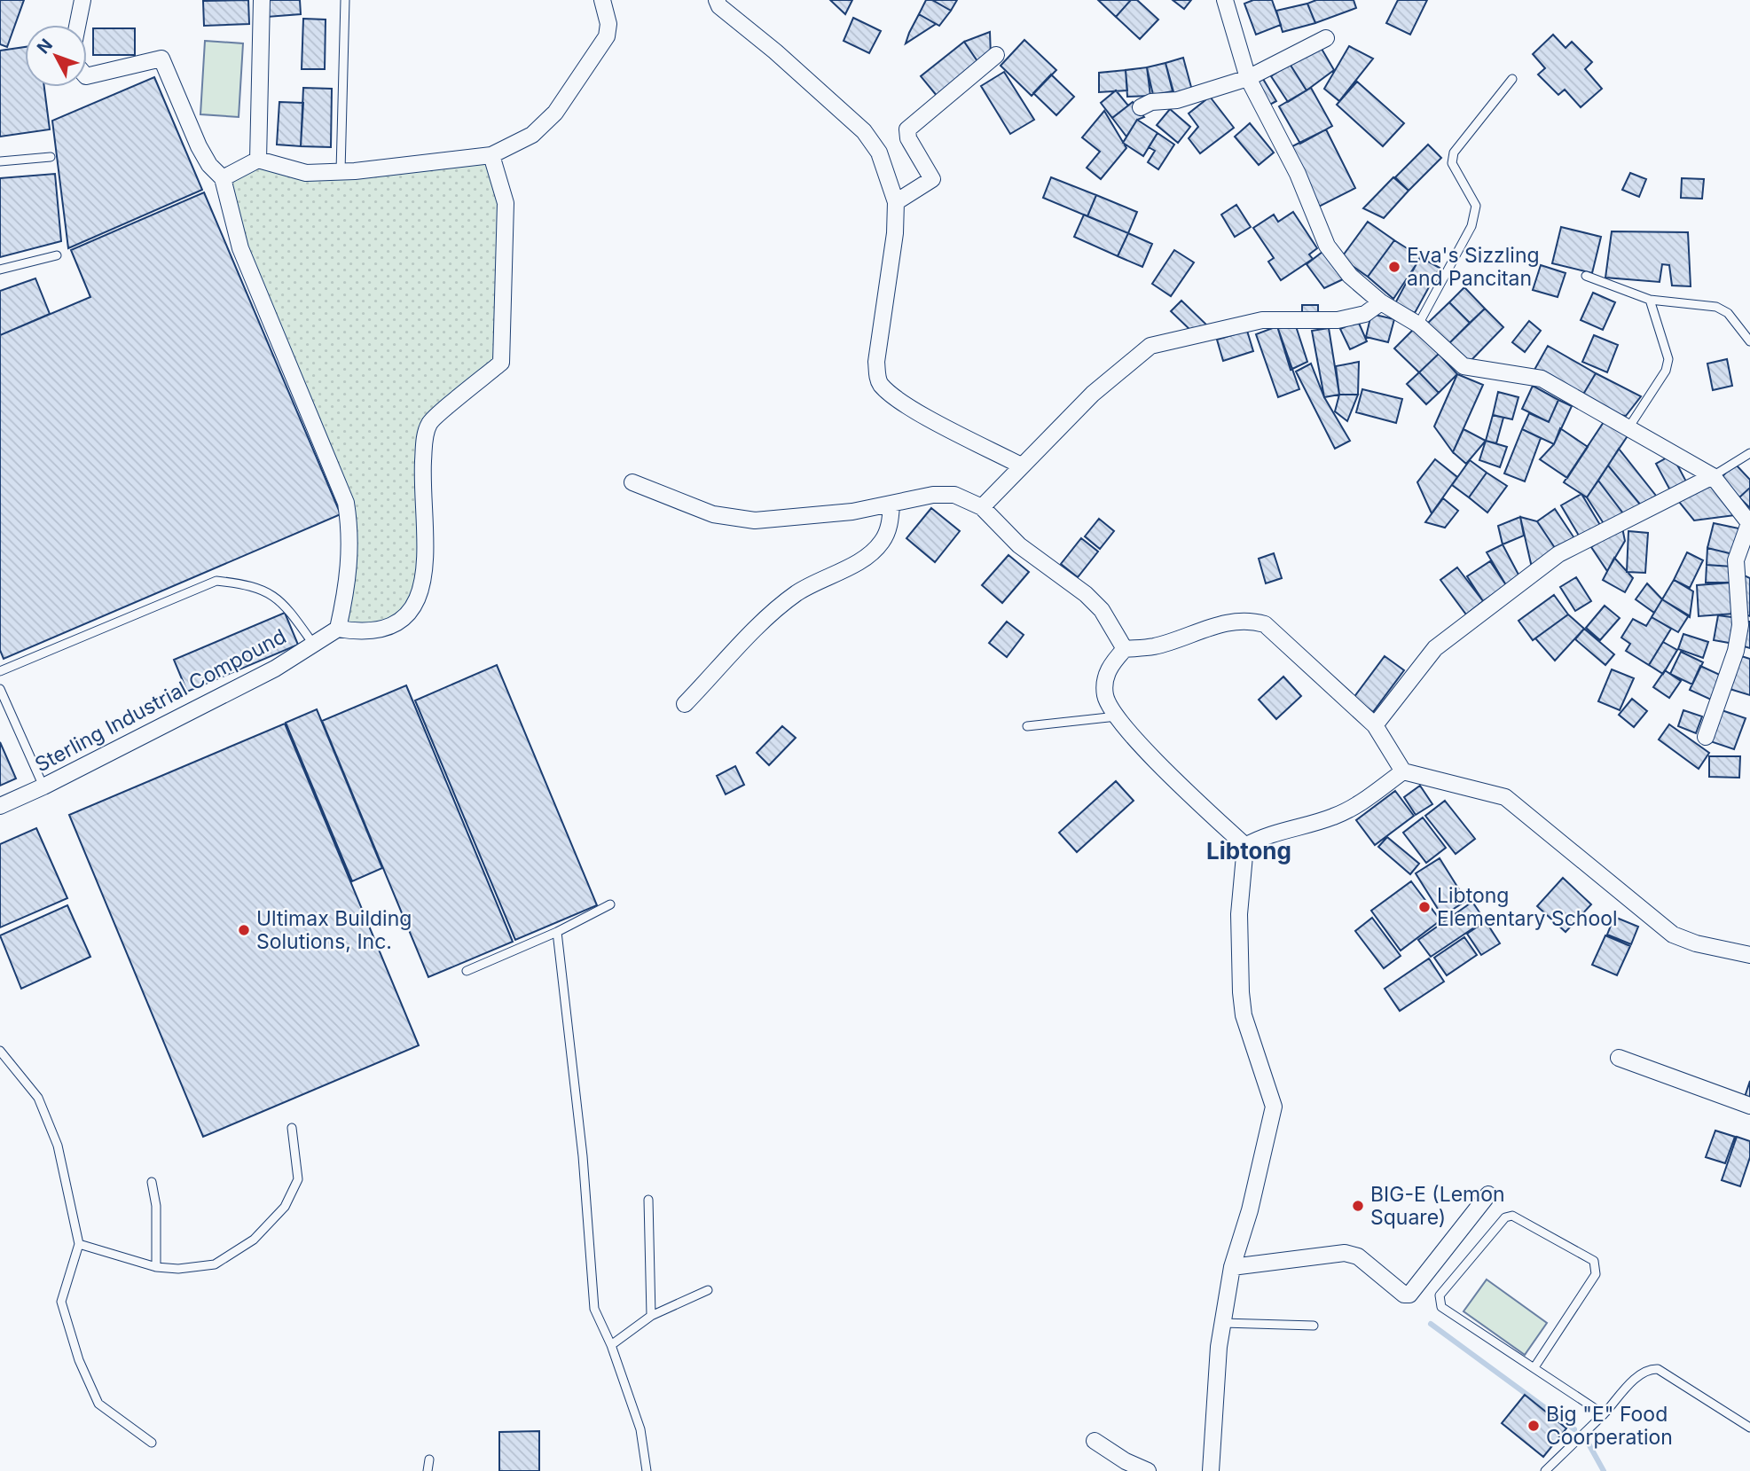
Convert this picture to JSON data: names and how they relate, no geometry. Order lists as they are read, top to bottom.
{
  "streets": {
    "street": ["Sterling Industrial Compound"]
  },
  "districts": ["Libtong"],
  "places": [
    "Eva's Sizzling and Pancitan",
    "Libtong Elementary School",
    "Ultimax Building Solutions, Inc.",
    "BIG-E (Lemon Square)",
    "Big \"E\" Food Coorperation"
  ],
  "north": "top left"
}
